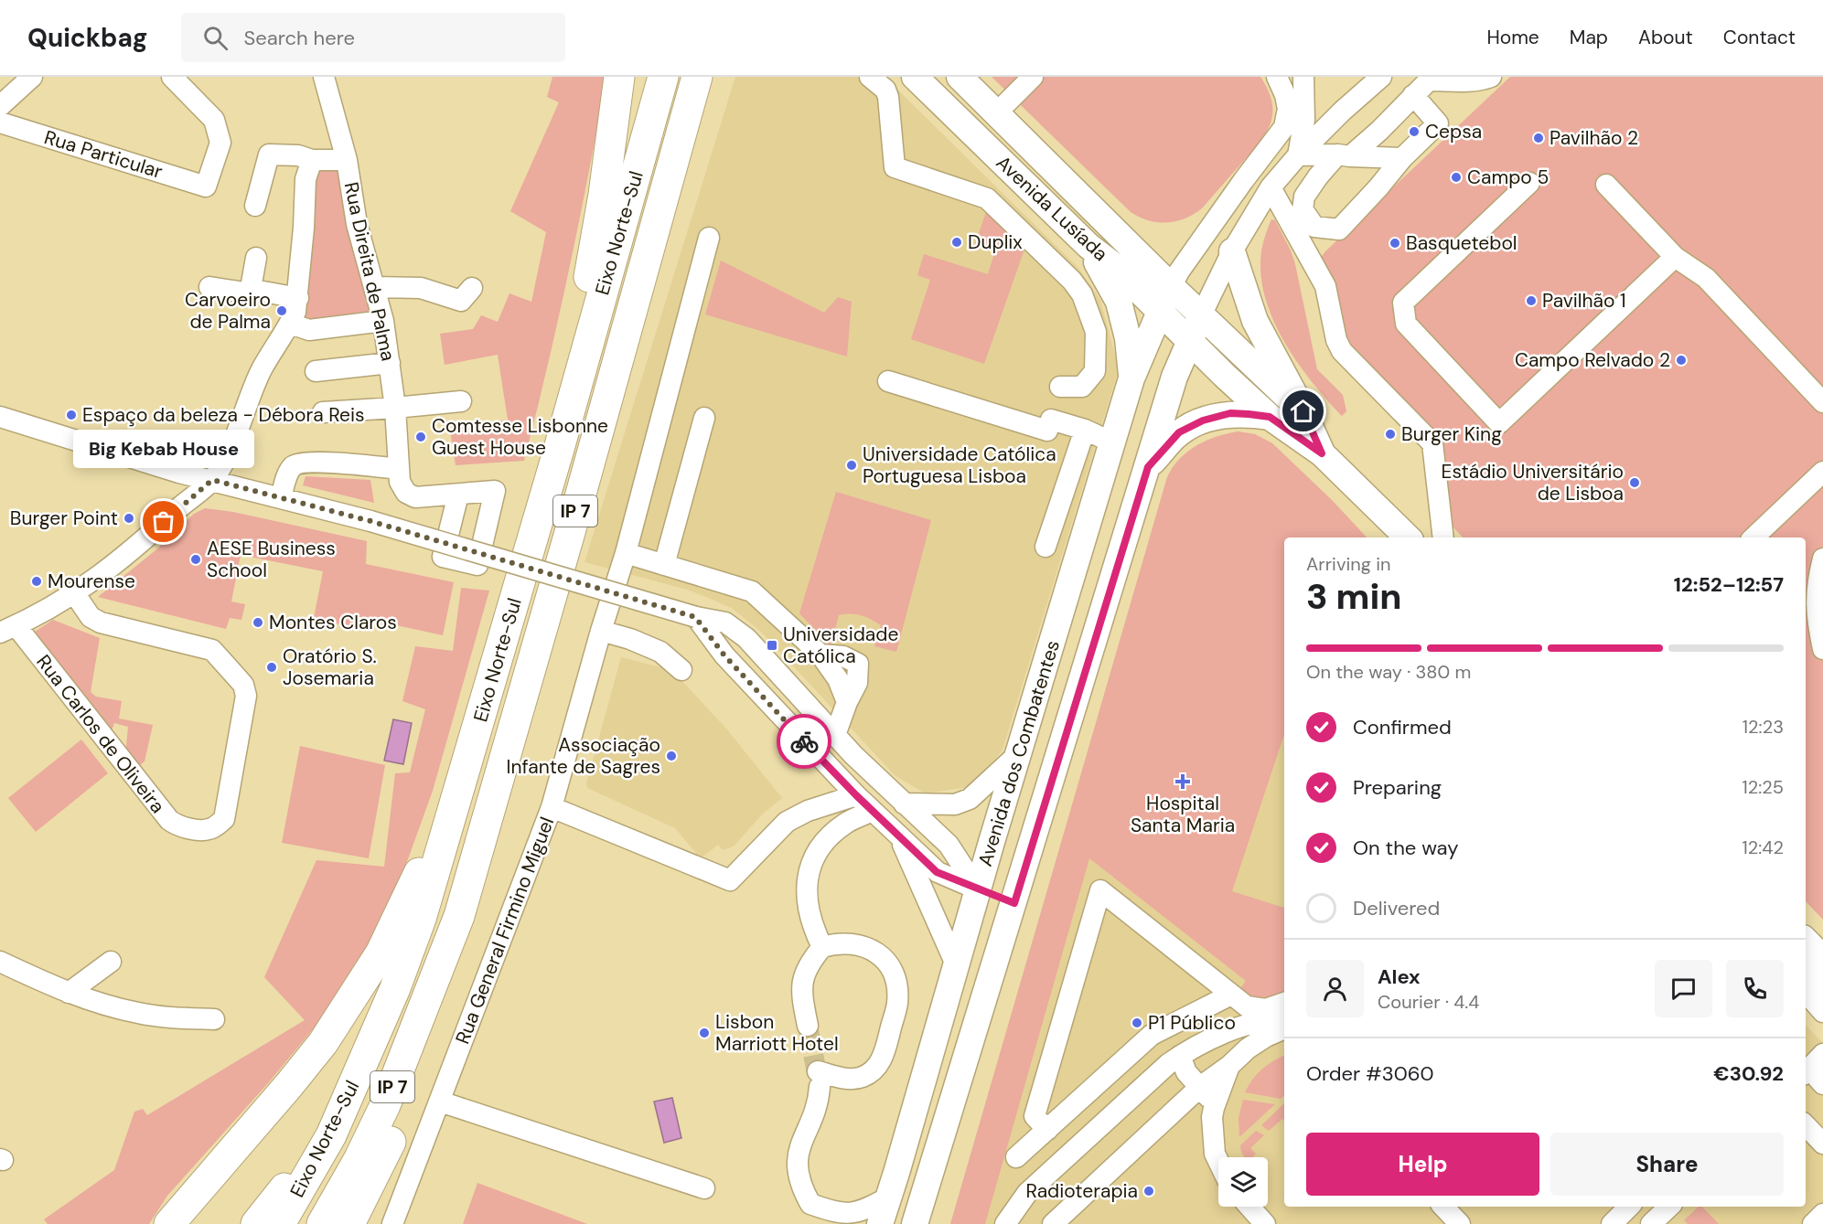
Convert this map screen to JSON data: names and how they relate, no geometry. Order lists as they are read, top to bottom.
{
  "streets": {
    "highway": ["Eixo Norte-Sul", "IP 7"],
    "main road": ["Avenida Lusíada", "Avenida dos Combatentes"],
    "street": [
      "Rua Particular",
      "Rua Direita de Palma",
      "Rua Carlos de Oliveira",
      "Rua General Firmino Miguel"
    ]
  },
  "crossings": [
    ["Avenida Lusíada", "Avenida dos Combatentes"]
  ],
  "places": {
    "other": [
      "Cepsa",
      "Pavilhão 2",
      "Campo 5",
      "Duplix",
      "Basquetebol",
      "Pavilhão 1",
      "Carvoeiro de Palma",
      "Campo Relvado 2",
      "Espaço da beleza - Débora Reis",
      "Burger King",
      "Comtesse Lisbonne Guest House",
      "Universidade Católica Portuguesa Lisboa",
      "Estádio Universitário de Lisboa",
      "Burger Point",
      "Big Kebab House",
      "AESE Business School",
      "Mourense",
      "Montes Claros",
      "Oratório S. Josemaria",
      "Associação Infante de Sagres",
      "P1 Público",
      "Lisbon Marriott Hotel",
      "Radioterapia"
    ],
    "transit": ["Universidade Católica"],
    "health": ["Hospital Santa Maria"]
  },
  "page": {
    "header": "Quickbag",
    "search": "Search here",
    "nav": [
      "Home",
      "Map",
      "About",
      "Contact"
    ],
    "bubble": "Big Kebab House",
    "heading": ["3 min", "Arriving in", "12:52–12:57"],
    "panel": [
      "Alex",
      "Courier · 4.4",
      "Order #3060",
      "€30.92"
    ],
    "bar": "On the way · 380 m",
    "list": [
      ["Confirmed", "12:23"],
      ["Preparing", "12:25"],
      ["On the way", "12:42"],
      "Delivered"
    ],
    "buttons": ["Help", "Share"]
  }
}
